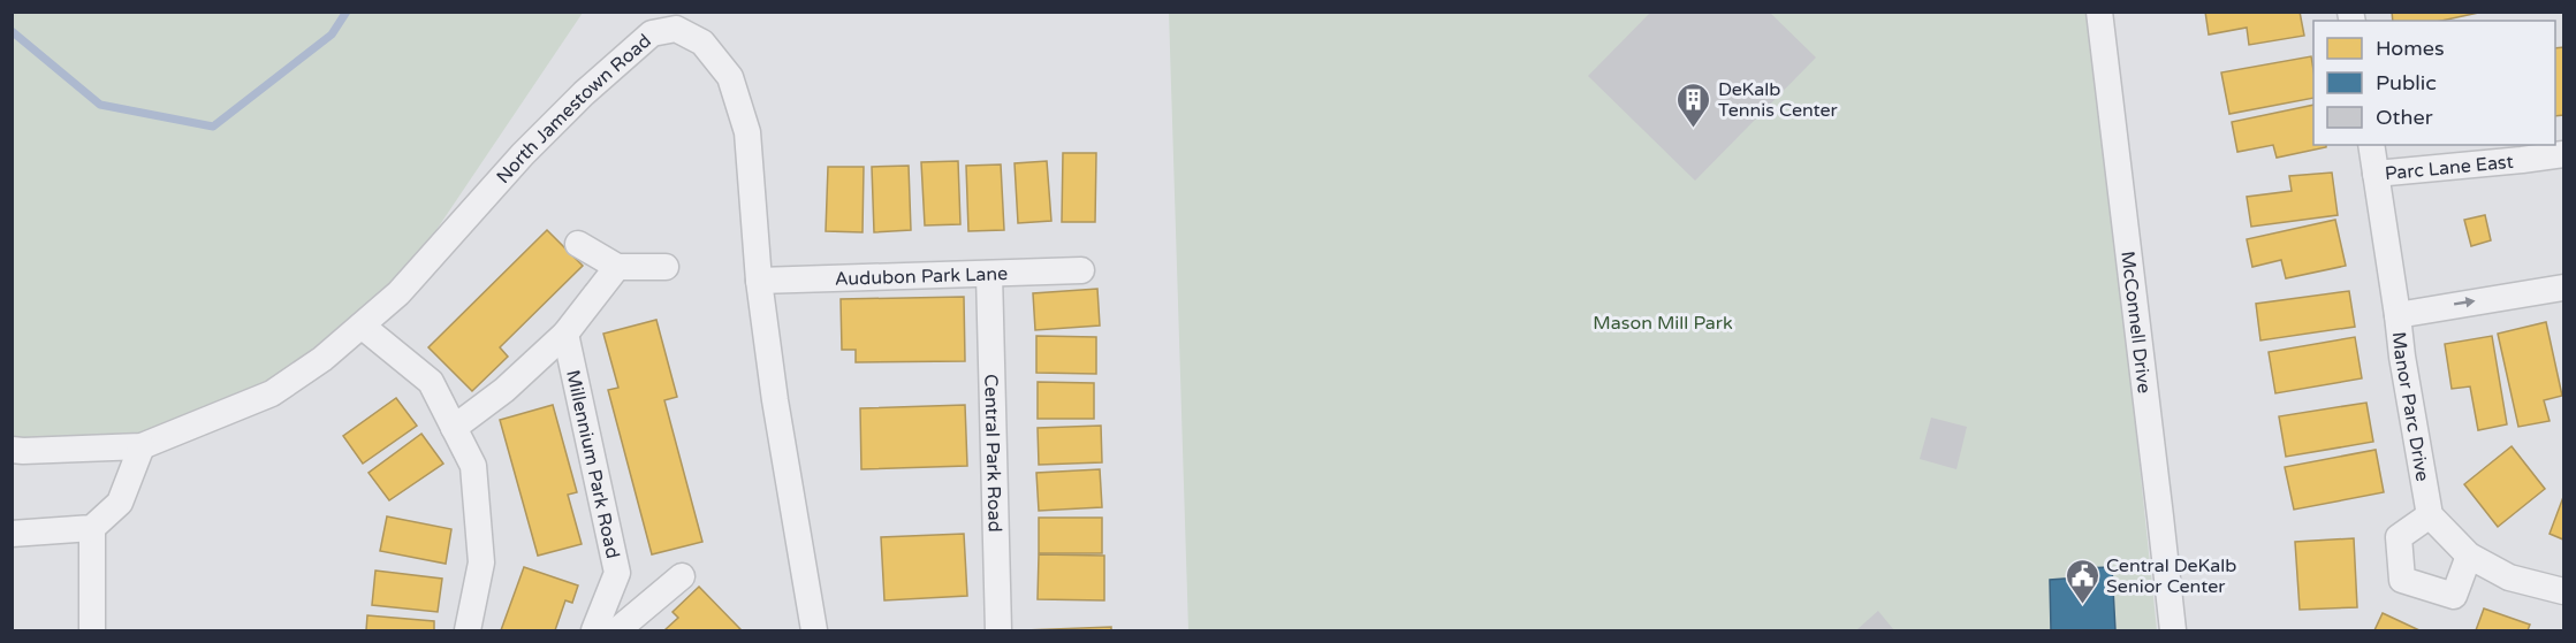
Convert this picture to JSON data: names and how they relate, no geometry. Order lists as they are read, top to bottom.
{
  "streets": {
    "street": [
      "North Jamestown Road",
      "Parc Lane East",
      "Audubon Park Lane",
      "McConnell Drive",
      "Manor Parc Drive",
      "Central Park Road",
      "Millennium Park Road"
    ]
  },
  "crossings": [
    ["North Jamestown Road", "Audubon Park Lane"],
    ["Parc Lane East", "Manor Parc Drive"],
    ["Audubon Park Lane", "Central Park Road"]
  ],
  "parks": ["Mason Mill Park"],
  "places": {
    "building": ["DeKalb Tennis Center"],
    "public building": ["Central DeKalb Senior Center"]
  },
  "legend": ["Homes", "Public", "Other"]
}
